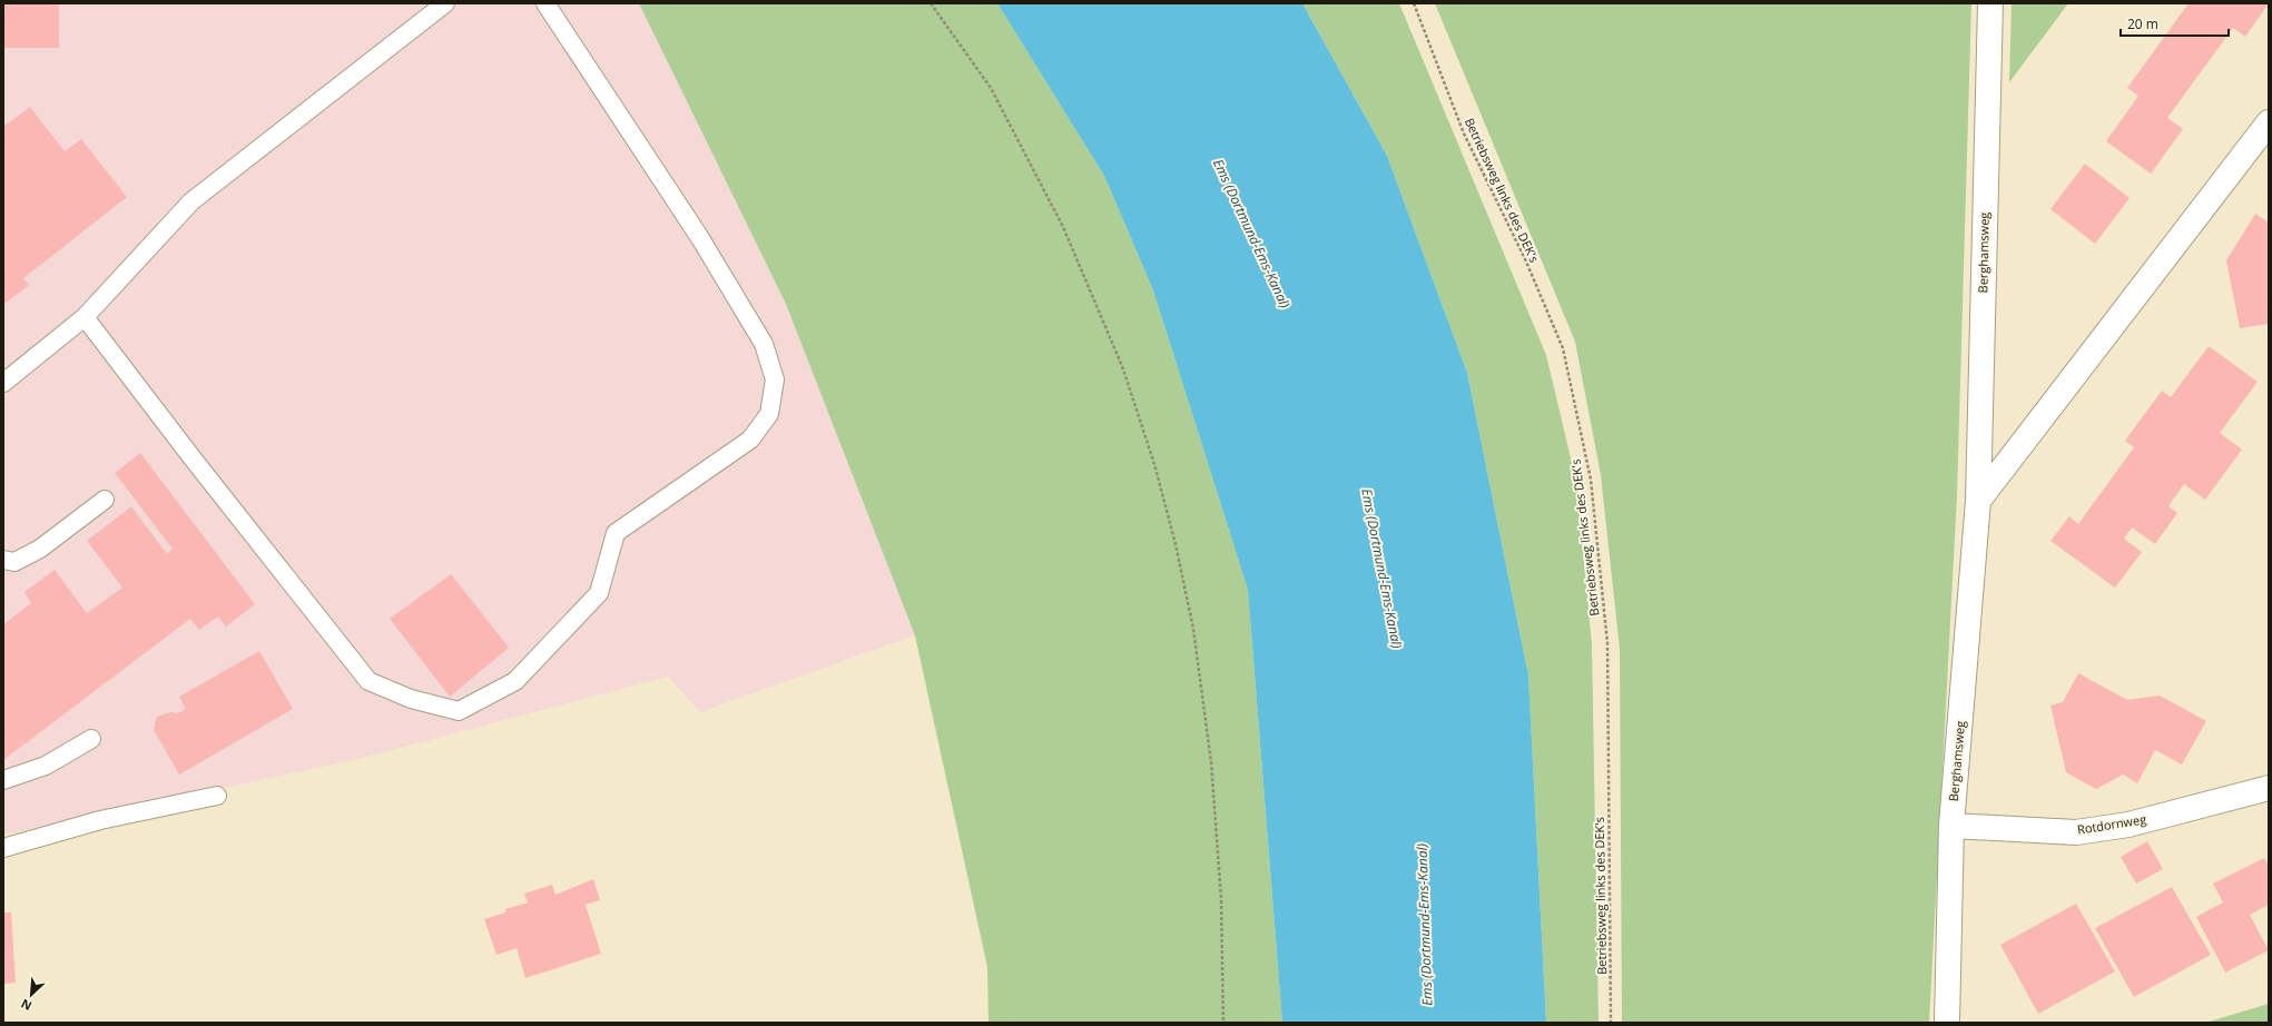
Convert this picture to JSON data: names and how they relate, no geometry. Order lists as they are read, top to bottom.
{
  "streets": {
    "street": ["Berghamsweg", "Rotdornweg"],
    "path": ["Betriebsweg links des DEK's"]
  },
  "crossings": [
    ["Berghamsweg", "Rotdornweg"]
  ],
  "water": ["Ems (Dortmund-Ems-Kanal)"],
  "scale_bar": "20 m",
  "north": "bottom left"
}
